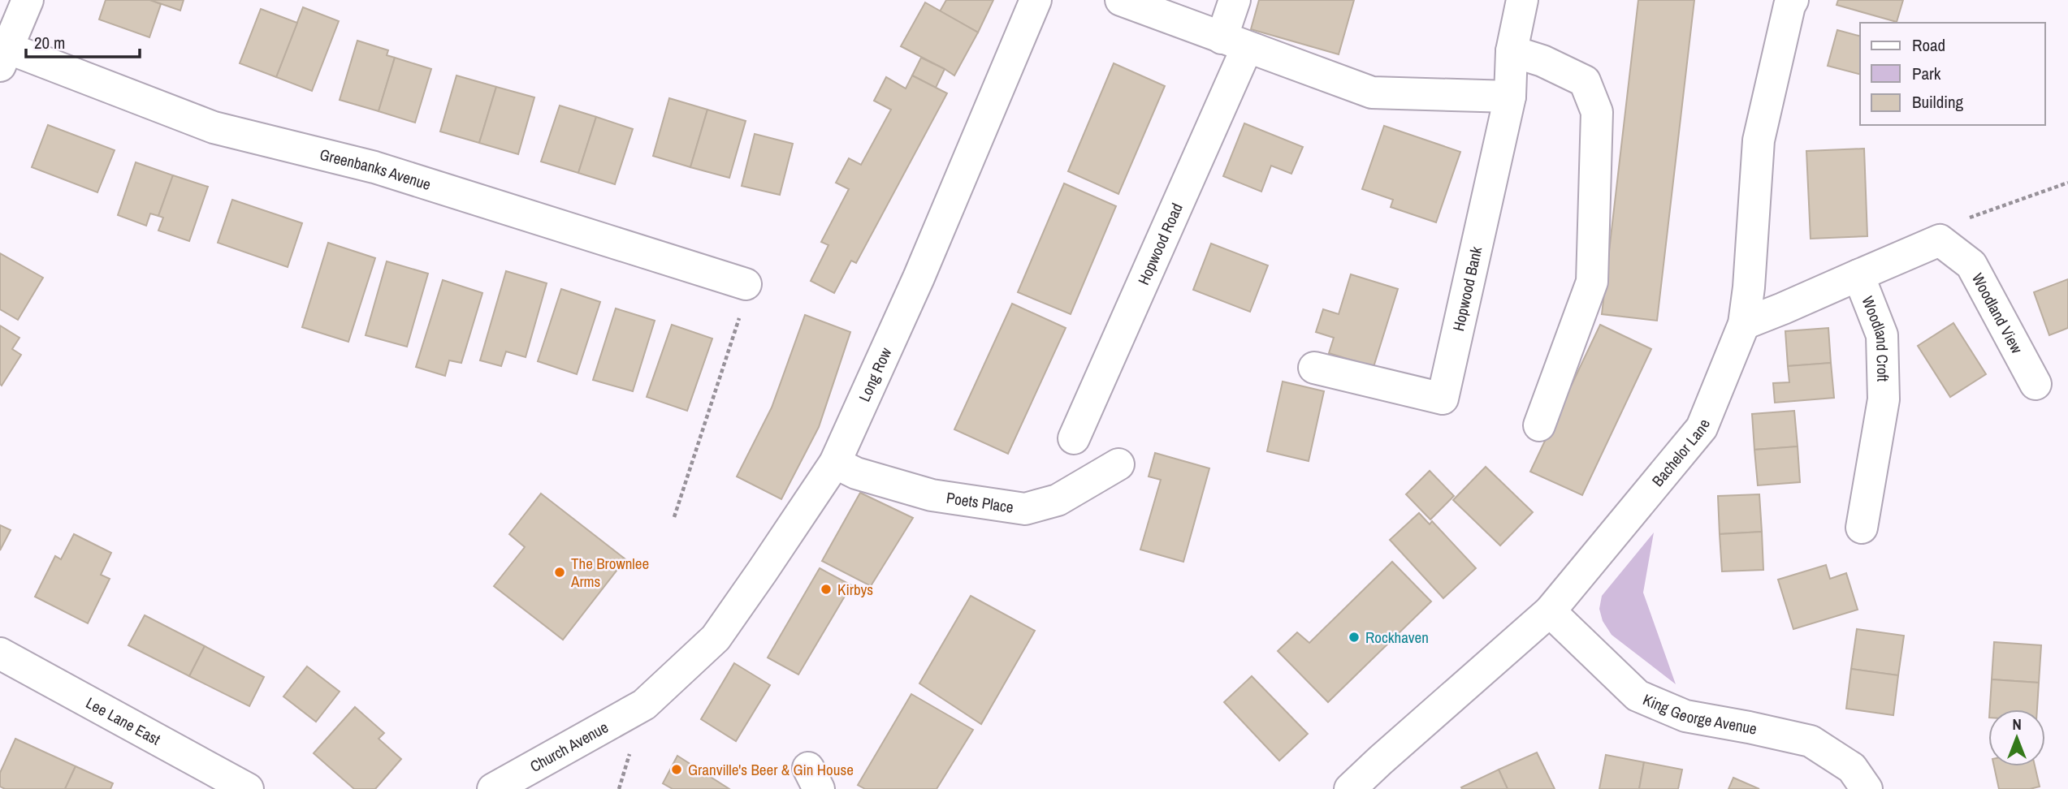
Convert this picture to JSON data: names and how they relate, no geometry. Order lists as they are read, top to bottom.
{
  "streets": {
    "street": [
      "Greenbanks Avenue",
      "Hopwood Road",
      "Hopwood Bank",
      "Woodland View",
      "Woodland Croft",
      "Long Row",
      "Bachelor Lane",
      "Poets Place",
      "King George Avenue",
      "Lee Lane East",
      "Church Avenue"
    ]
  },
  "crossings": [
    ["Woodland View", "Woodland Croft"],
    ["Woodland Croft", "Bachelor Lane"],
    ["Long Row", "Poets Place"],
    ["Long Row", "Church Avenue"],
    ["Bachelor Lane", "King George Avenue"]
  ],
  "places": [
    "The Brownlee Arms",
    "Kirbys",
    "Rockhaven",
    "Granville's Beer & Gin House"
  ],
  "legend": ["Road", "Park", "Building"],
  "scale_bar": "20 m",
  "north": "top"
}
